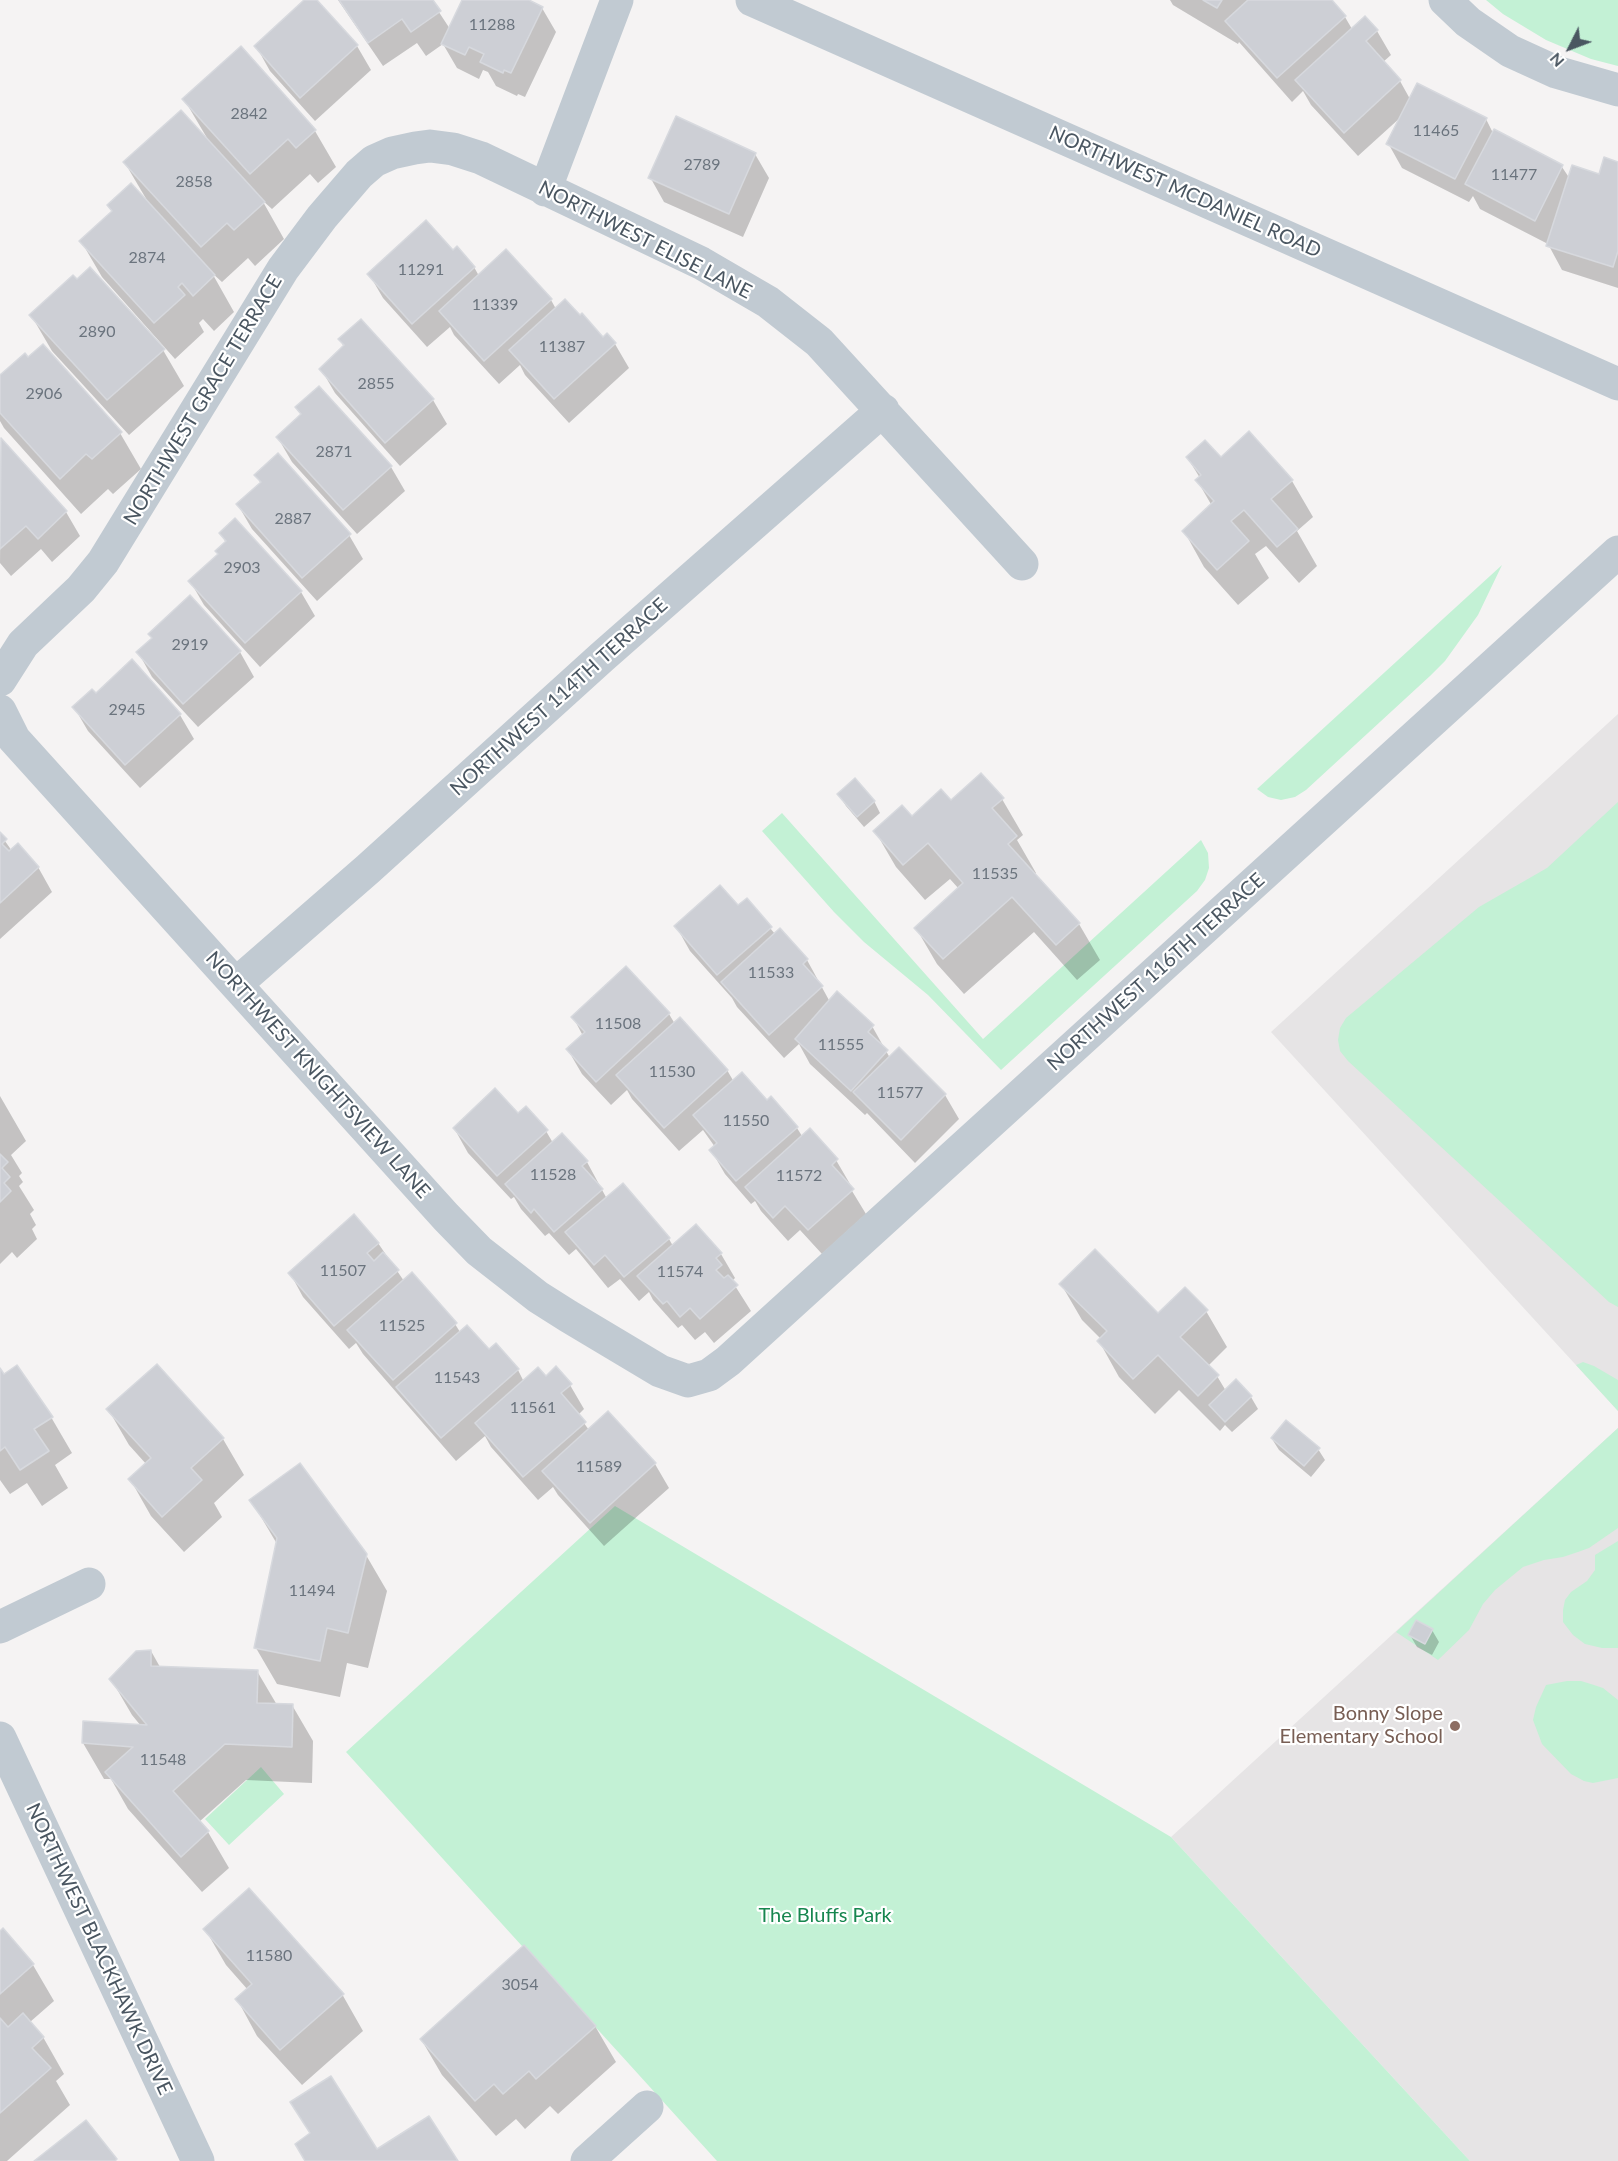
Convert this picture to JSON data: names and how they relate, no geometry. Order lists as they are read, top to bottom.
{
  "streets": {
    "street": [
      "NORTHWEST MCDANIEL ROAD",
      "NORTHWEST ELISE LANE",
      "NORTHWEST GRACE TERRACE",
      "NORTHWEST 114TH TERRACE",
      "NORTHWEST 116TH TERRACE",
      "NORTHWEST KNIGHTSVIEW LANE",
      "NORTHWEST BLACKHAWK DRIVE"
    ]
  },
  "crossings": [
    ["NORTHWEST ELISE LANE", "NORTHWEST GRACE TERRACE"],
    ["NORTHWEST ELISE LANE", "NORTHWEST 114TH TERRACE"],
    ["NORTHWEST 114TH TERRACE", "NORTHWEST KNIGHTSVIEW LANE"],
    ["NORTHWEST 116TH TERRACE", "NORTHWEST KNIGHTSVIEW LANE"]
  ],
  "parks": ["The Bluffs Park"],
  "places": ["Bonny Slope Elementary School"],
  "house_numbers": [
    "11288",
    "2842",
    "11465",
    "2789",
    "11477",
    "2858",
    "2874",
    "11291",
    "11339",
    "2890",
    "11387",
    "2855",
    "2906",
    "2871",
    "2887",
    "2903",
    "2919",
    "2945",
    "11535",
    "11533",
    "11508",
    "11555",
    "11530",
    "11577",
    "11550",
    "11528",
    "11572",
    "11507",
    "11574",
    "11525",
    "11543",
    "11561",
    "11589",
    "11494",
    "11548",
    "11580",
    "3054"
  ],
  "north": "bottom left"
}
